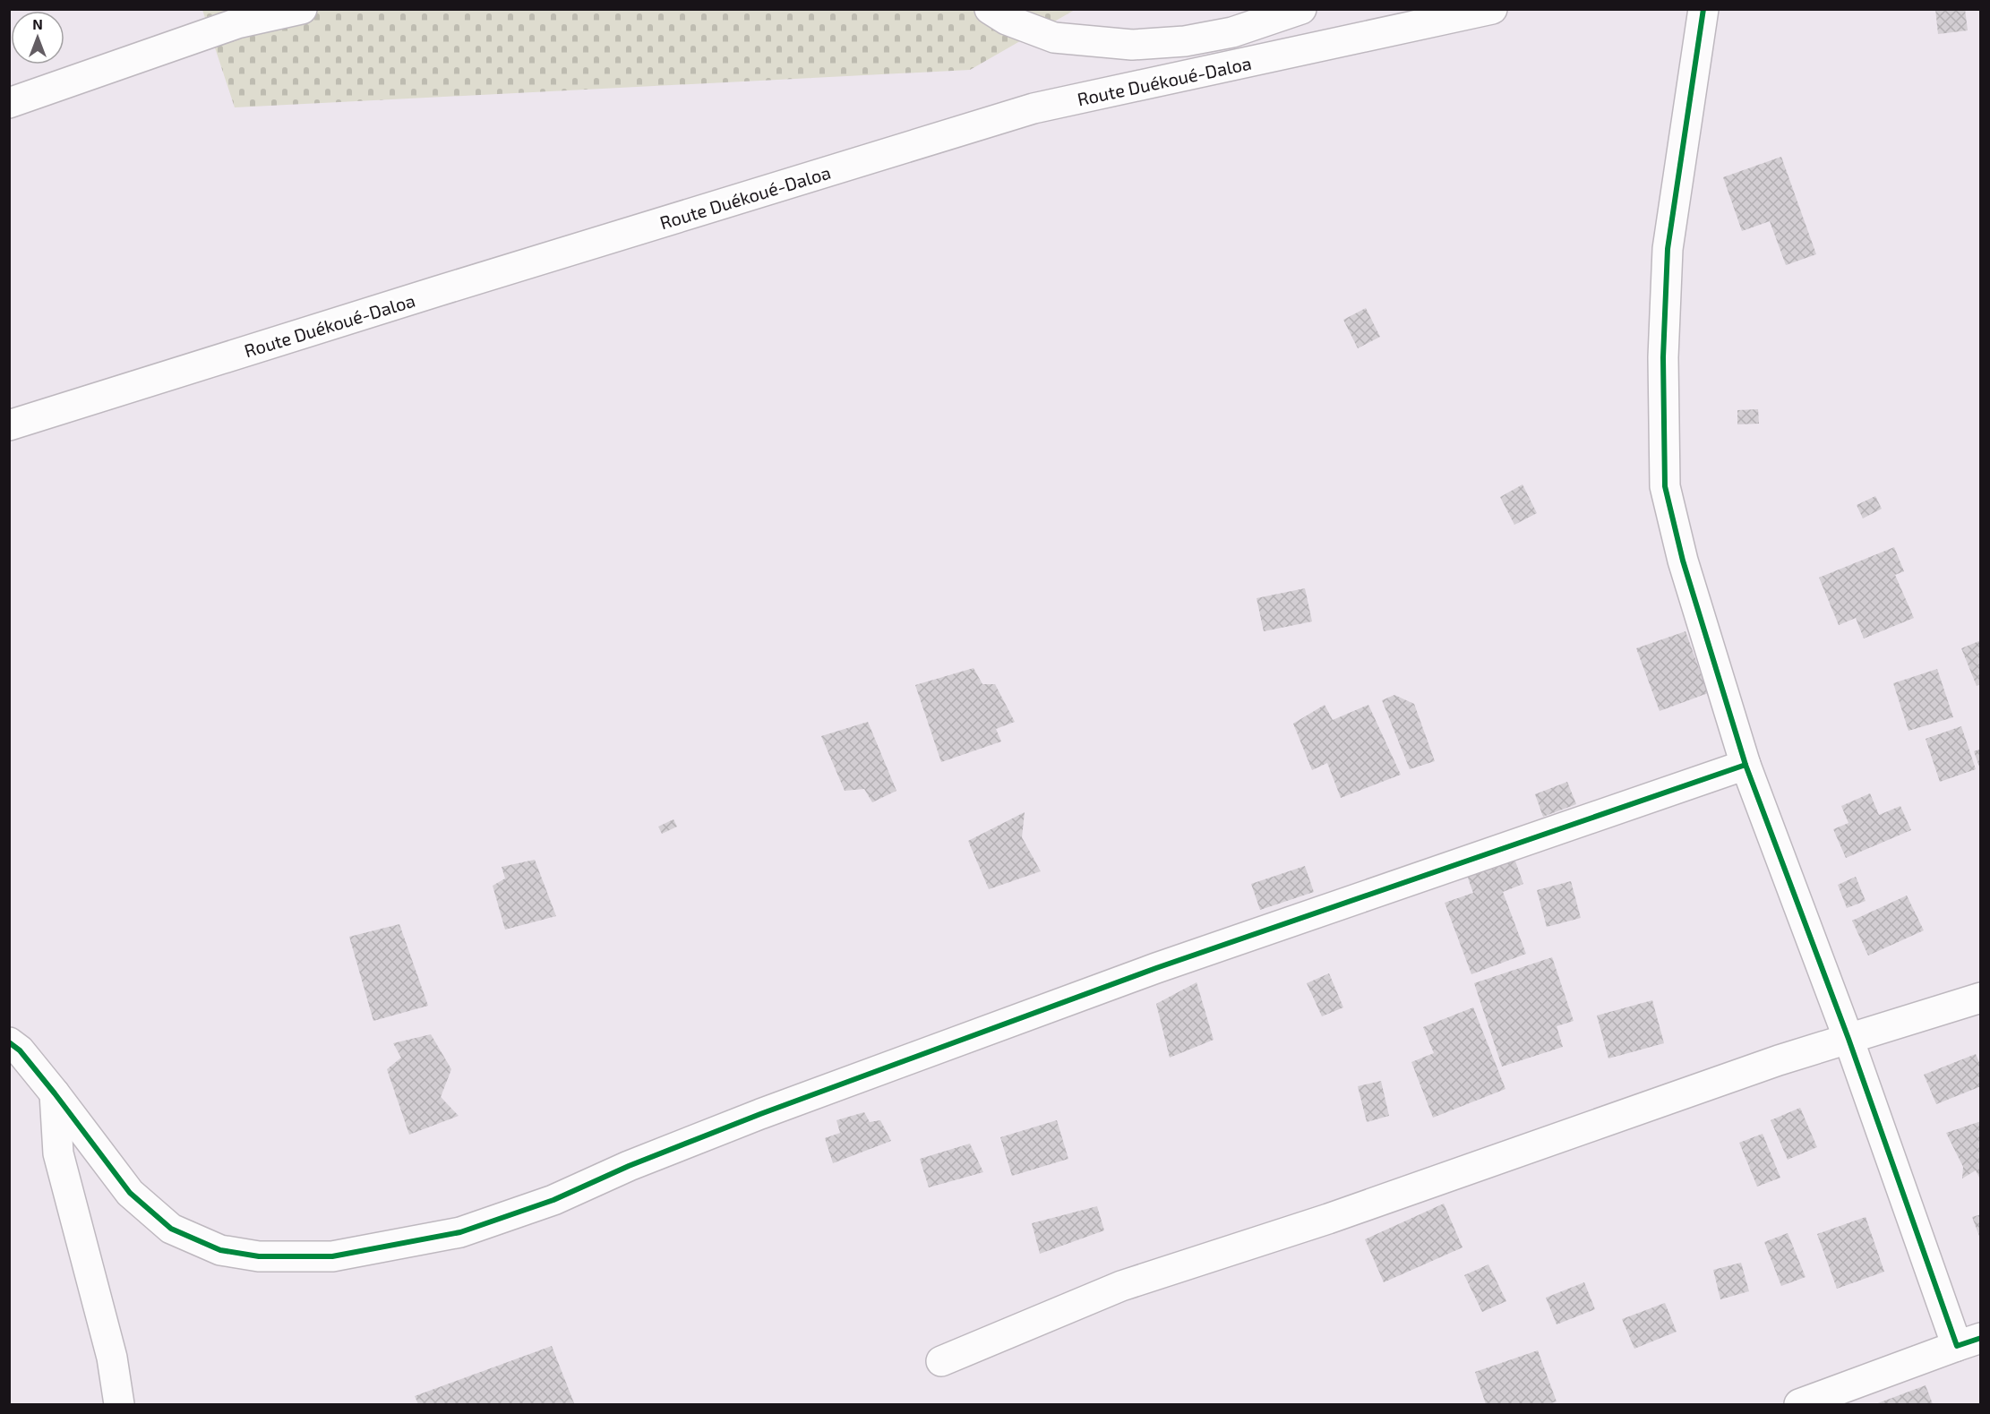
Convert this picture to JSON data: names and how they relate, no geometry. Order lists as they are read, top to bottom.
{
  "streets": {
    "main road": ["Route Duékoué-Daloa"]
  },
  "north": "top"
}
